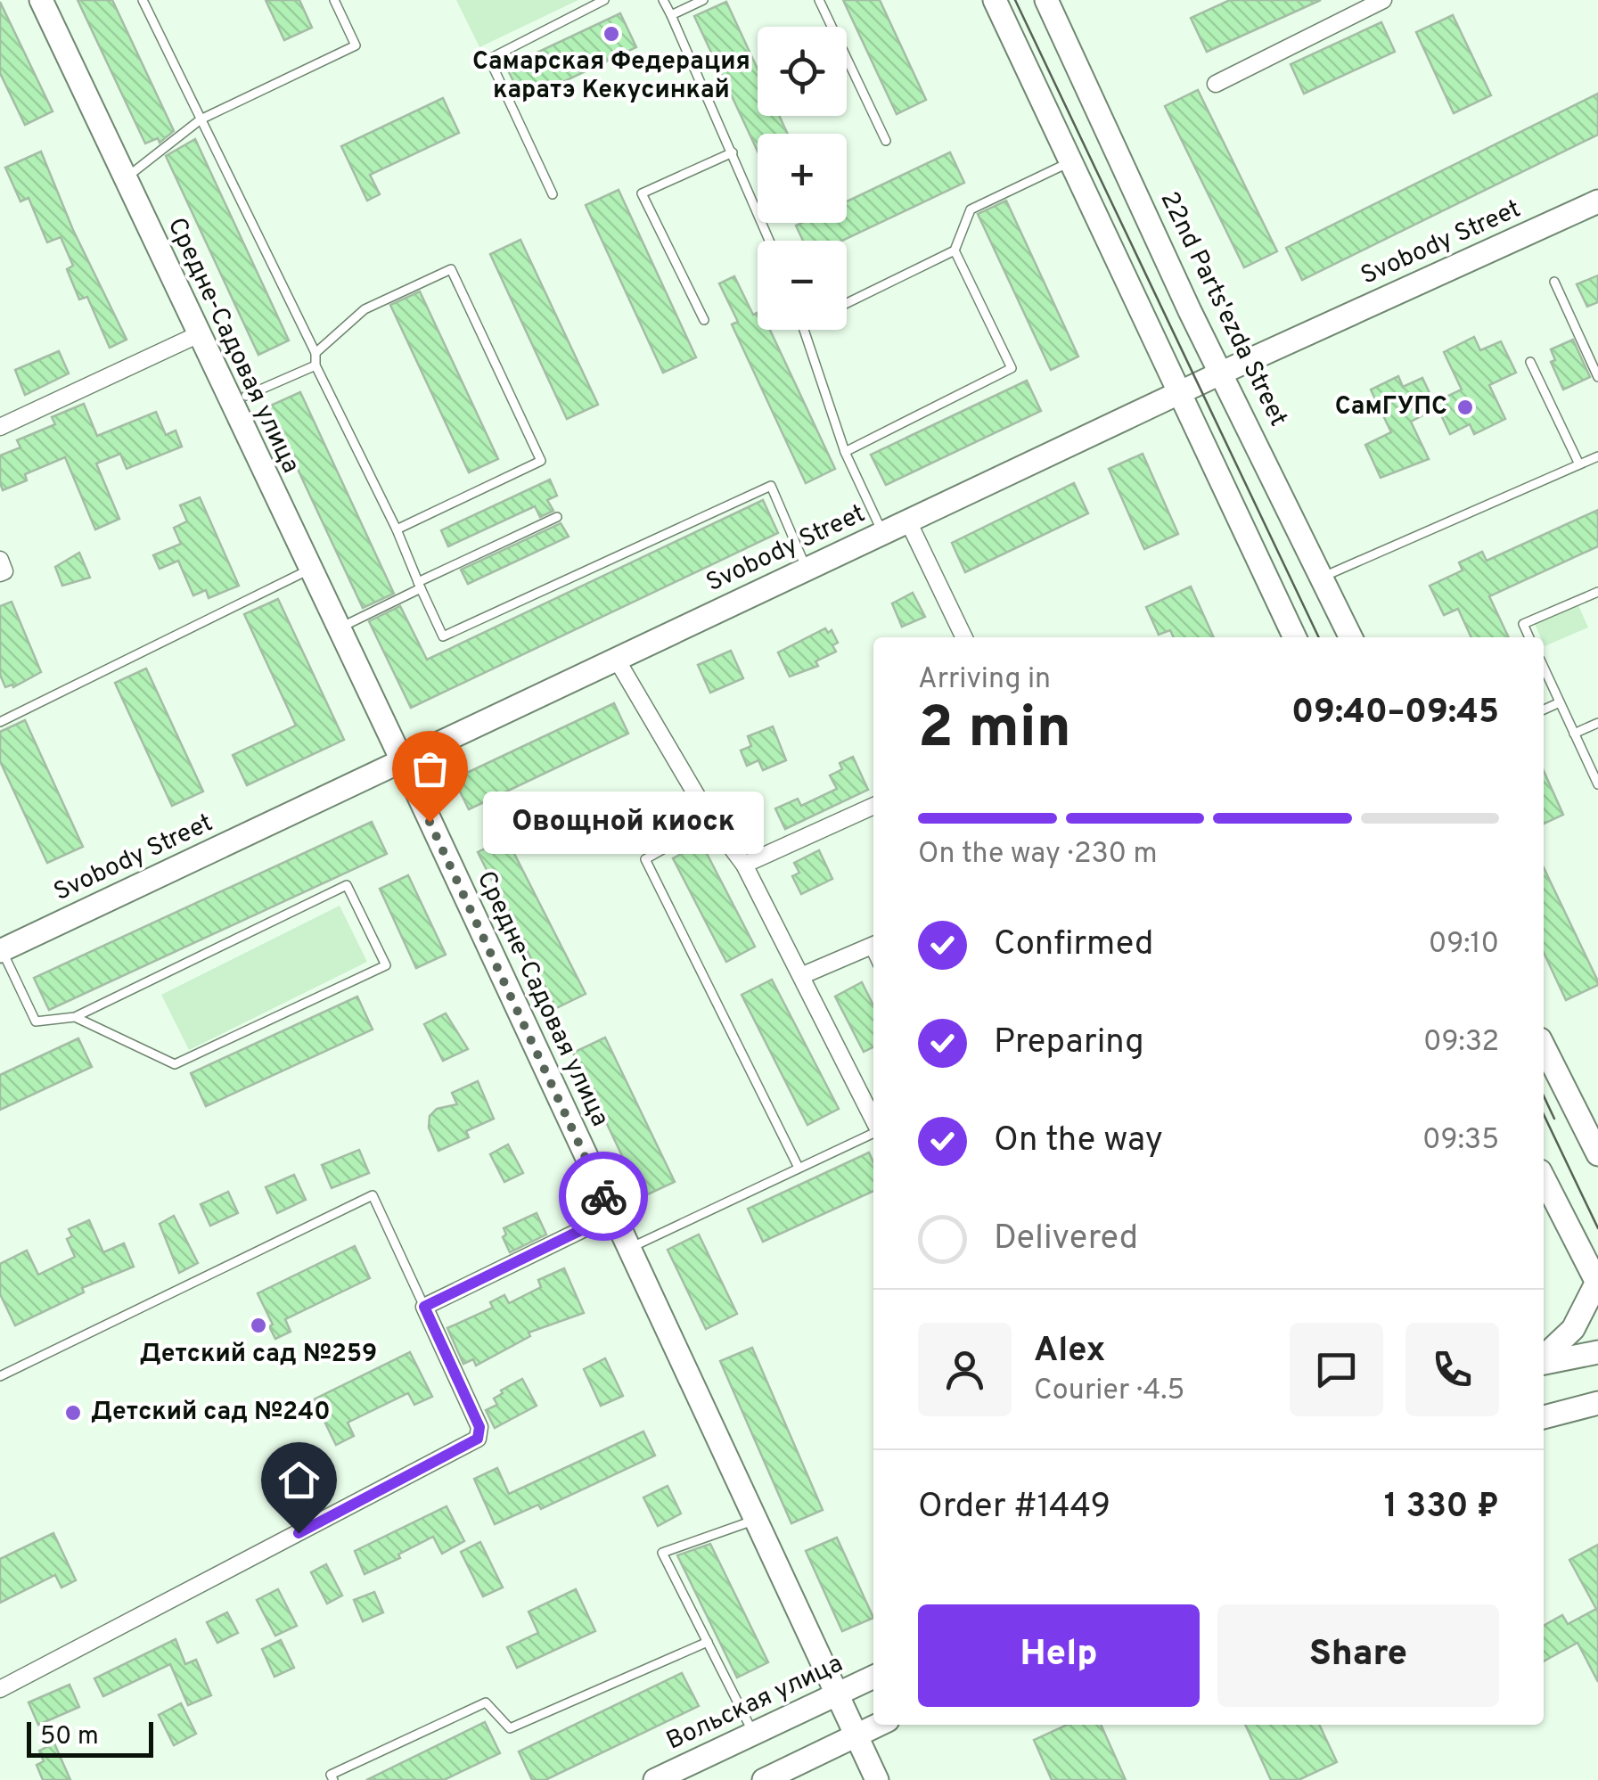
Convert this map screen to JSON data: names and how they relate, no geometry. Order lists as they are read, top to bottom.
{
  "streets": {
    "main road": [
      "Svobody Street",
      "22nd Parts'ezda Street",
      "Средне-Садовая улица",
      "Вольская улица"
    ]
  },
  "crossings": [
    ["Svobody Street", "22nd Parts'ezda Street"],
    ["Svobody Street", "Средне-Садовая улица"],
    ["Средне-Садовая улица", "Вольская улица"]
  ],
  "places": [
    "Самарская Федерация каратэ Кекусинкай",
    "СамГУПС",
    "Овощной киоск",
    "Детский сад №259",
    "Детский сад №240"
  ],
  "scale_bar": "50 m",
  "page": {
    "map_buttons": ["+", "−"],
    "heading": ["2 min", "Arriving in", "09:40–09:45"],
    "panel": [
      "Alex",
      "Courier · 4.5",
      "Order #1449",
      "1 330 ₽"
    ],
    "bar": "On the way · 230 m",
    "bubble": "Овощной киоск",
    "list": [
      ["Confirmed", "09:10"],
      ["Preparing", "09:32"],
      ["On the way", "09:35"],
      "Delivered"
    ],
    "buttons": ["Help", "Share"],
    "scale": "50 m"
  }
}
